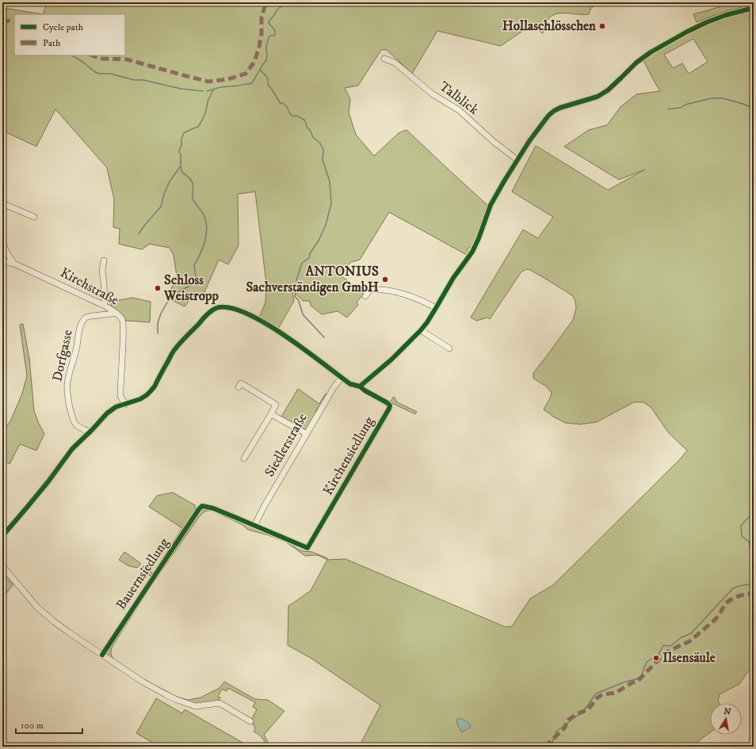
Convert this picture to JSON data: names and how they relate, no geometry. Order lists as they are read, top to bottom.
{
  "streets": {
    "street": [
      "Talblick",
      "Kirchstraße",
      "Dorfgasse",
      "Siedlerstraße",
      "Kirchensiedlung",
      "Bauernsiedlung"
    ]
  },
  "crossings": [
    ["Kirchstraße", "Dorfgasse"],
    ["Kirchstraße", "Kirchensiedlung"],
    ["Dorfgasse", "Kirchensiedlung"],
    ["Siedlerstraße", "Kirchensiedlung"],
    ["Siedlerstraße", "Bauernsiedlung"],
    ["Kirchensiedlung", "Bauernsiedlung"]
  ],
  "places": [
    "Hollaschlösschen",
    "ANTONIUS Sachverständigen GmbH",
    "Schloss Weistropp",
    "Ilsensäule"
  ],
  "legend": ["Cycle path", "Path"],
  "scale_bar": "100 m",
  "north": "top"
}
